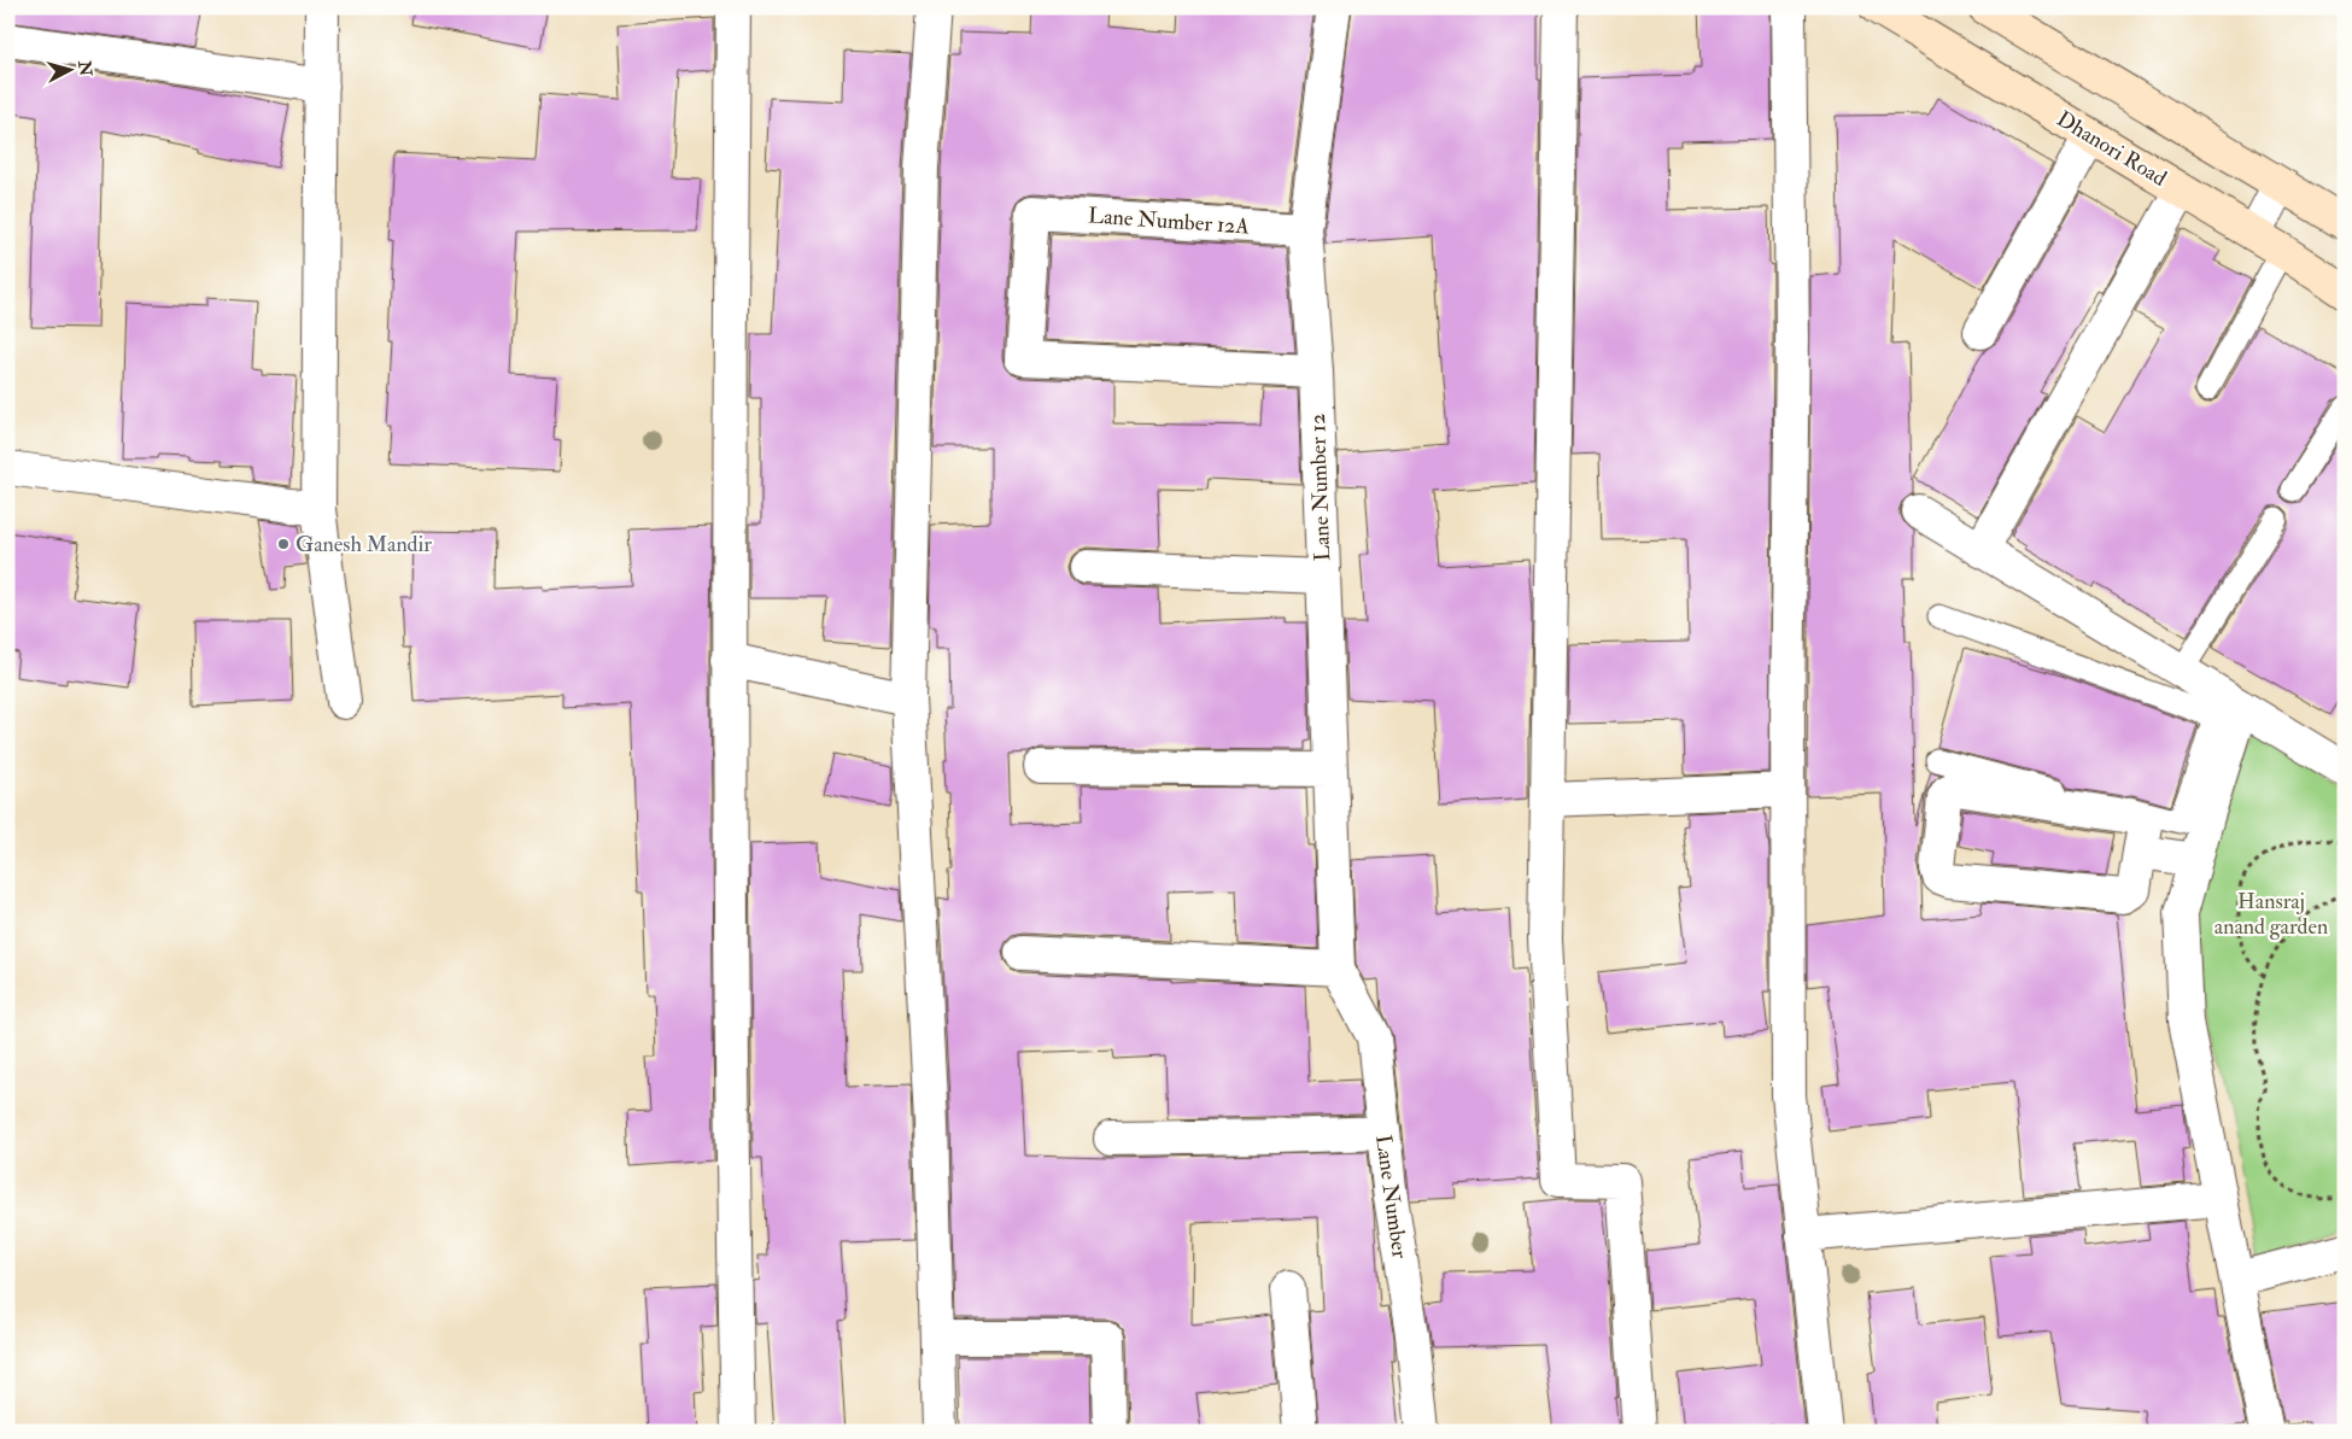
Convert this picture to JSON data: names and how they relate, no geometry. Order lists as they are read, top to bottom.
{
  "streets": {
    "main road": ["Dhanori Road"],
    "street": ["Lane Number 12A", "Lane Number 12", "Lane Number"]
  },
  "crossings": [
    ["Lane Number 12A", "Lane Number 12"],
    ["Lane Number 12", "Lane Number"]
  ],
  "parks": ["Hansraj anand garden"],
  "places": ["Ganesh Mandir"],
  "north": "right"
}
